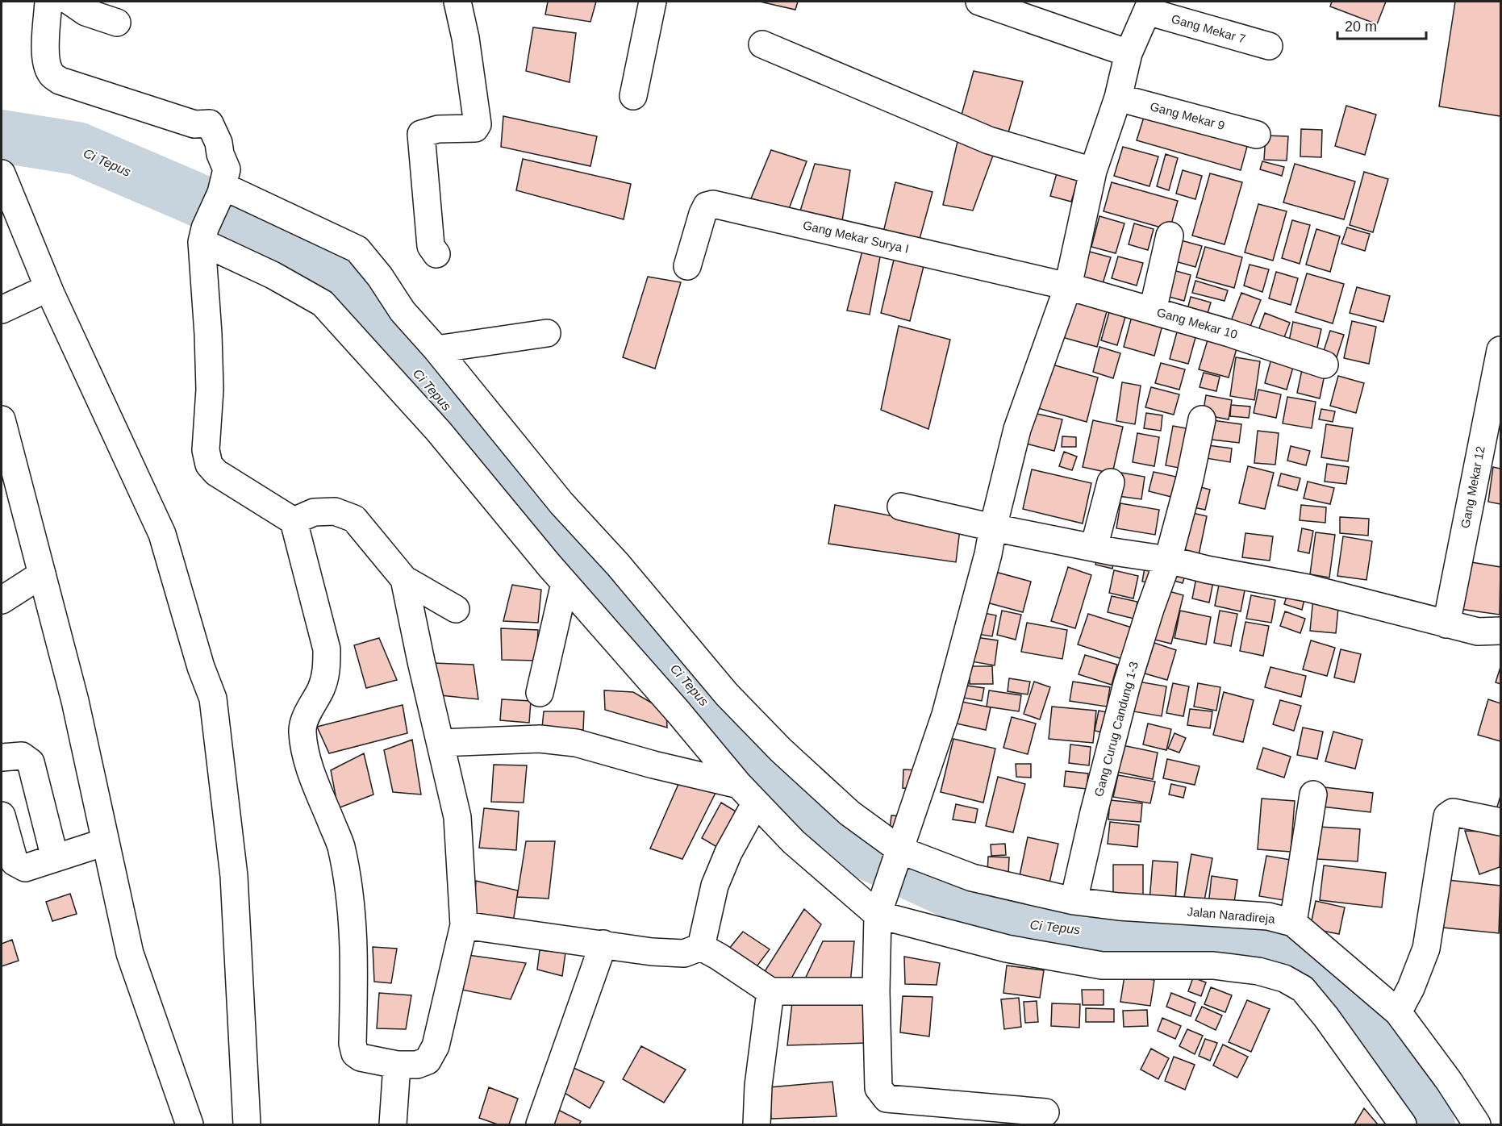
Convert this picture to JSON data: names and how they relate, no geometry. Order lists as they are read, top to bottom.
{
  "streets": {
    "main road": [
      "Gang Mekar 7",
      "Gang Mekar 9",
      "Gang Mekar Surya I",
      "Gang Mekar 10",
      "Gang Mekar 12",
      "Gang Curug Candung 1-3",
      "Jalan Naradireja"
    ]
  },
  "crossings": [
    ["Gang Mekar Surya I", "Gang Mekar 10"],
    ["Gang Curug Candung 1-3", "Jalan Naradireja"]
  ],
  "water": ["Ci Tepus"],
  "scale_bar": "20 m"
}
